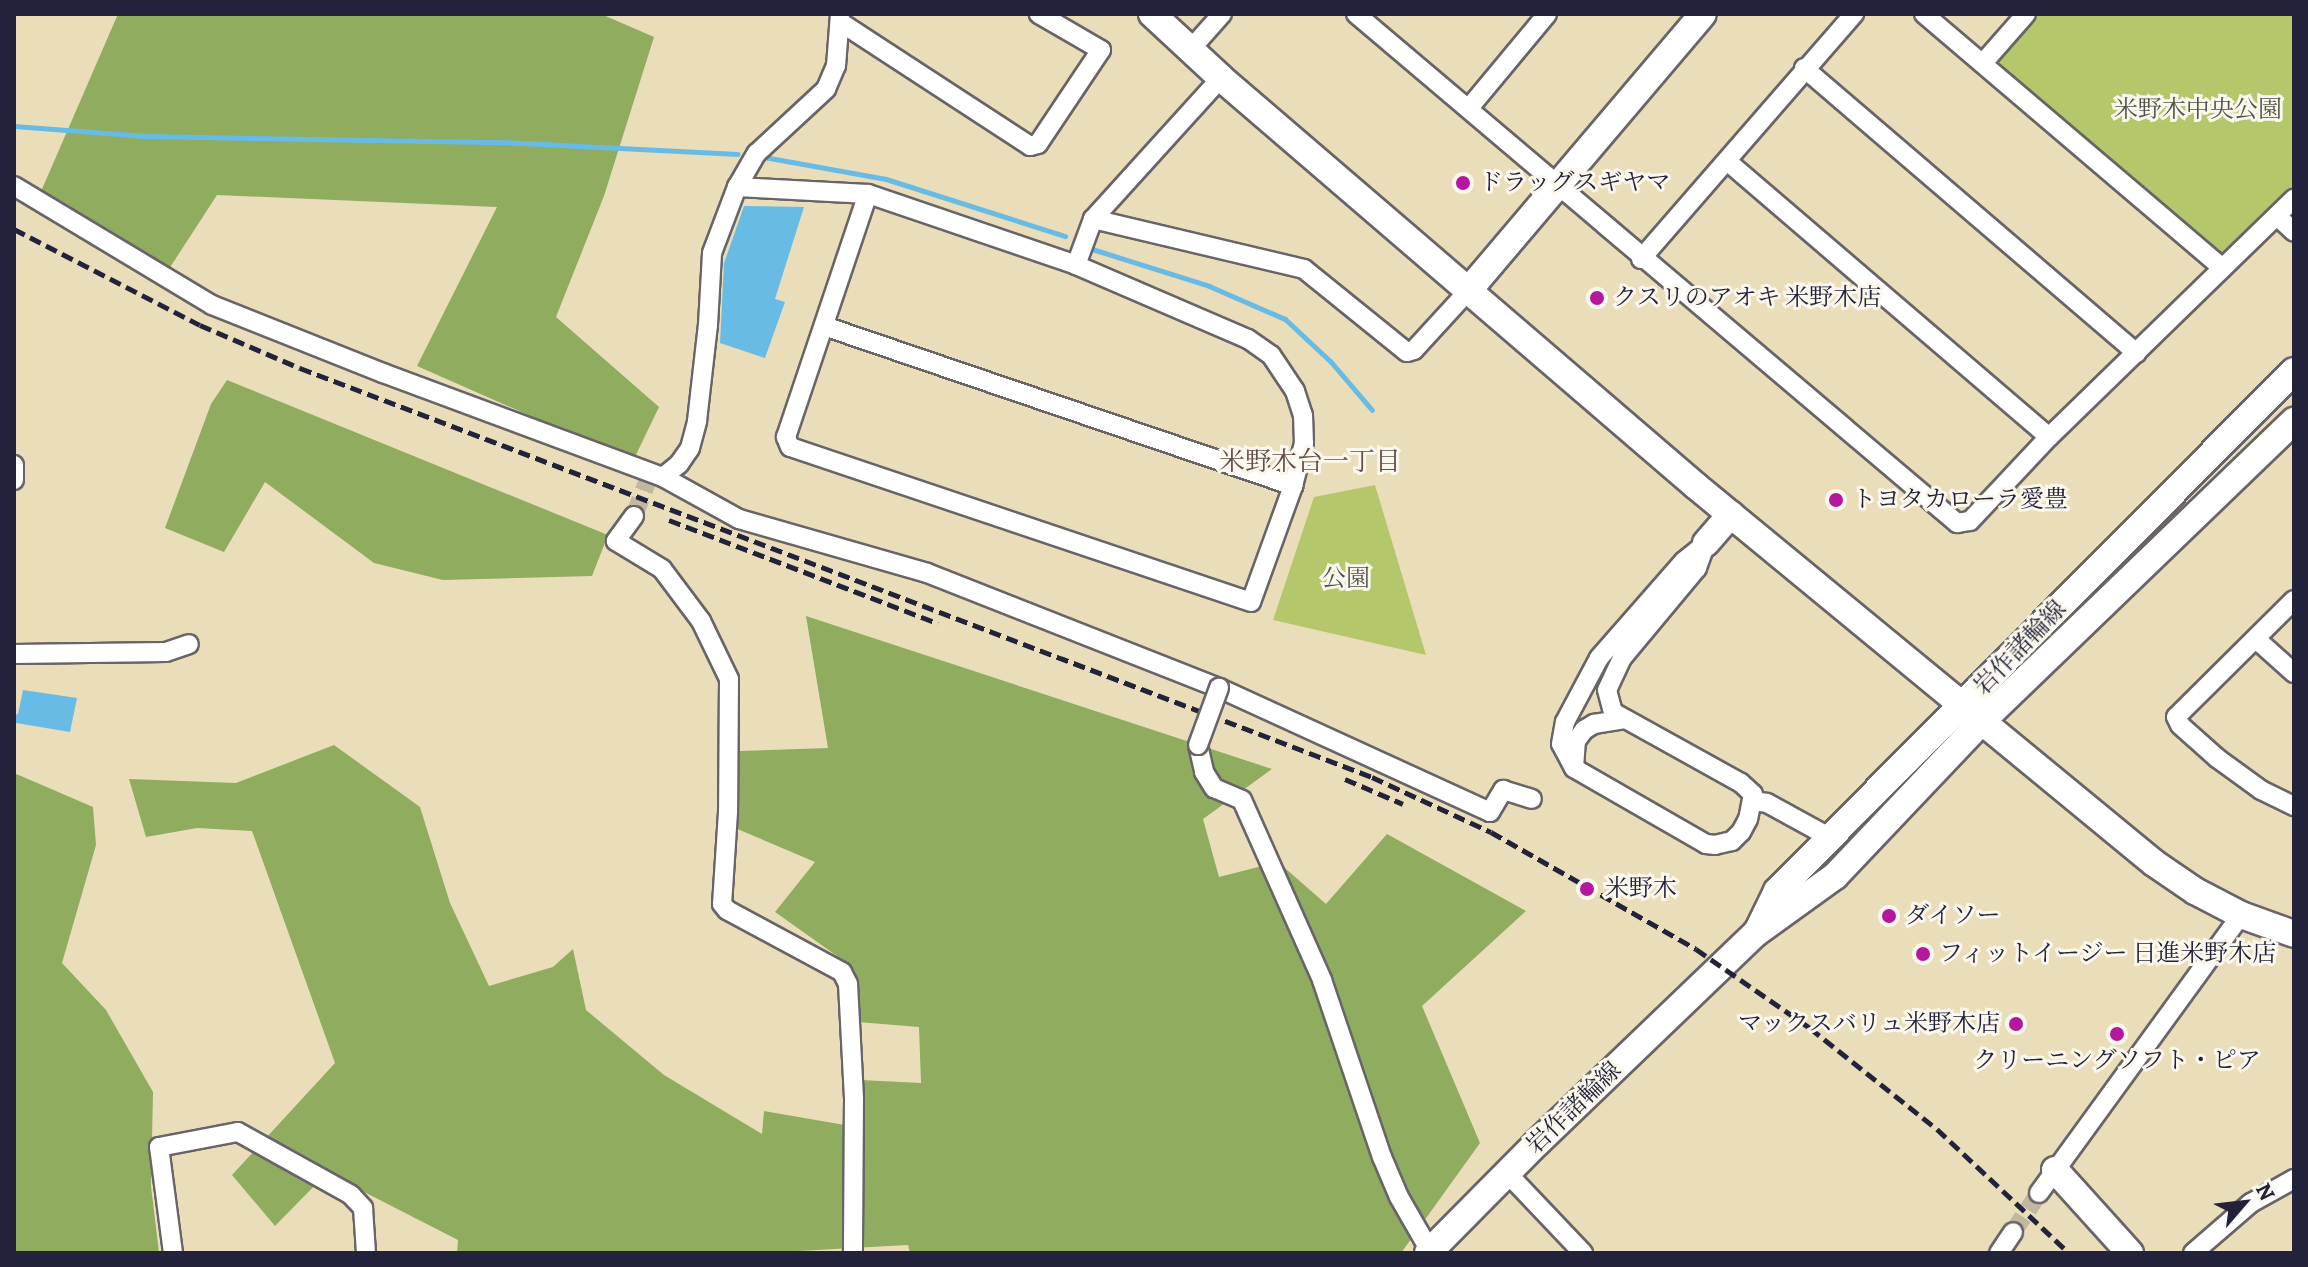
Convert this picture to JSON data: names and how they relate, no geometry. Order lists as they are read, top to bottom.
{
  "streets": {
    "main road": ["岩作諸輪線"]
  },
  "districts": ["米野木台一丁目"],
  "parks": ["米野木中央公園", "公園"],
  "places": [
    "ドラッグスギヤマ",
    "クスリのアオキ 米野木店",
    "トヨタカローラ愛豊",
    "米野木",
    "ダイソー",
    "フィットイージー 日進米野木店",
    "マックスバリュ米野木店",
    "クリーニングソフト・ピア"
  ],
  "north": "top right"
}
